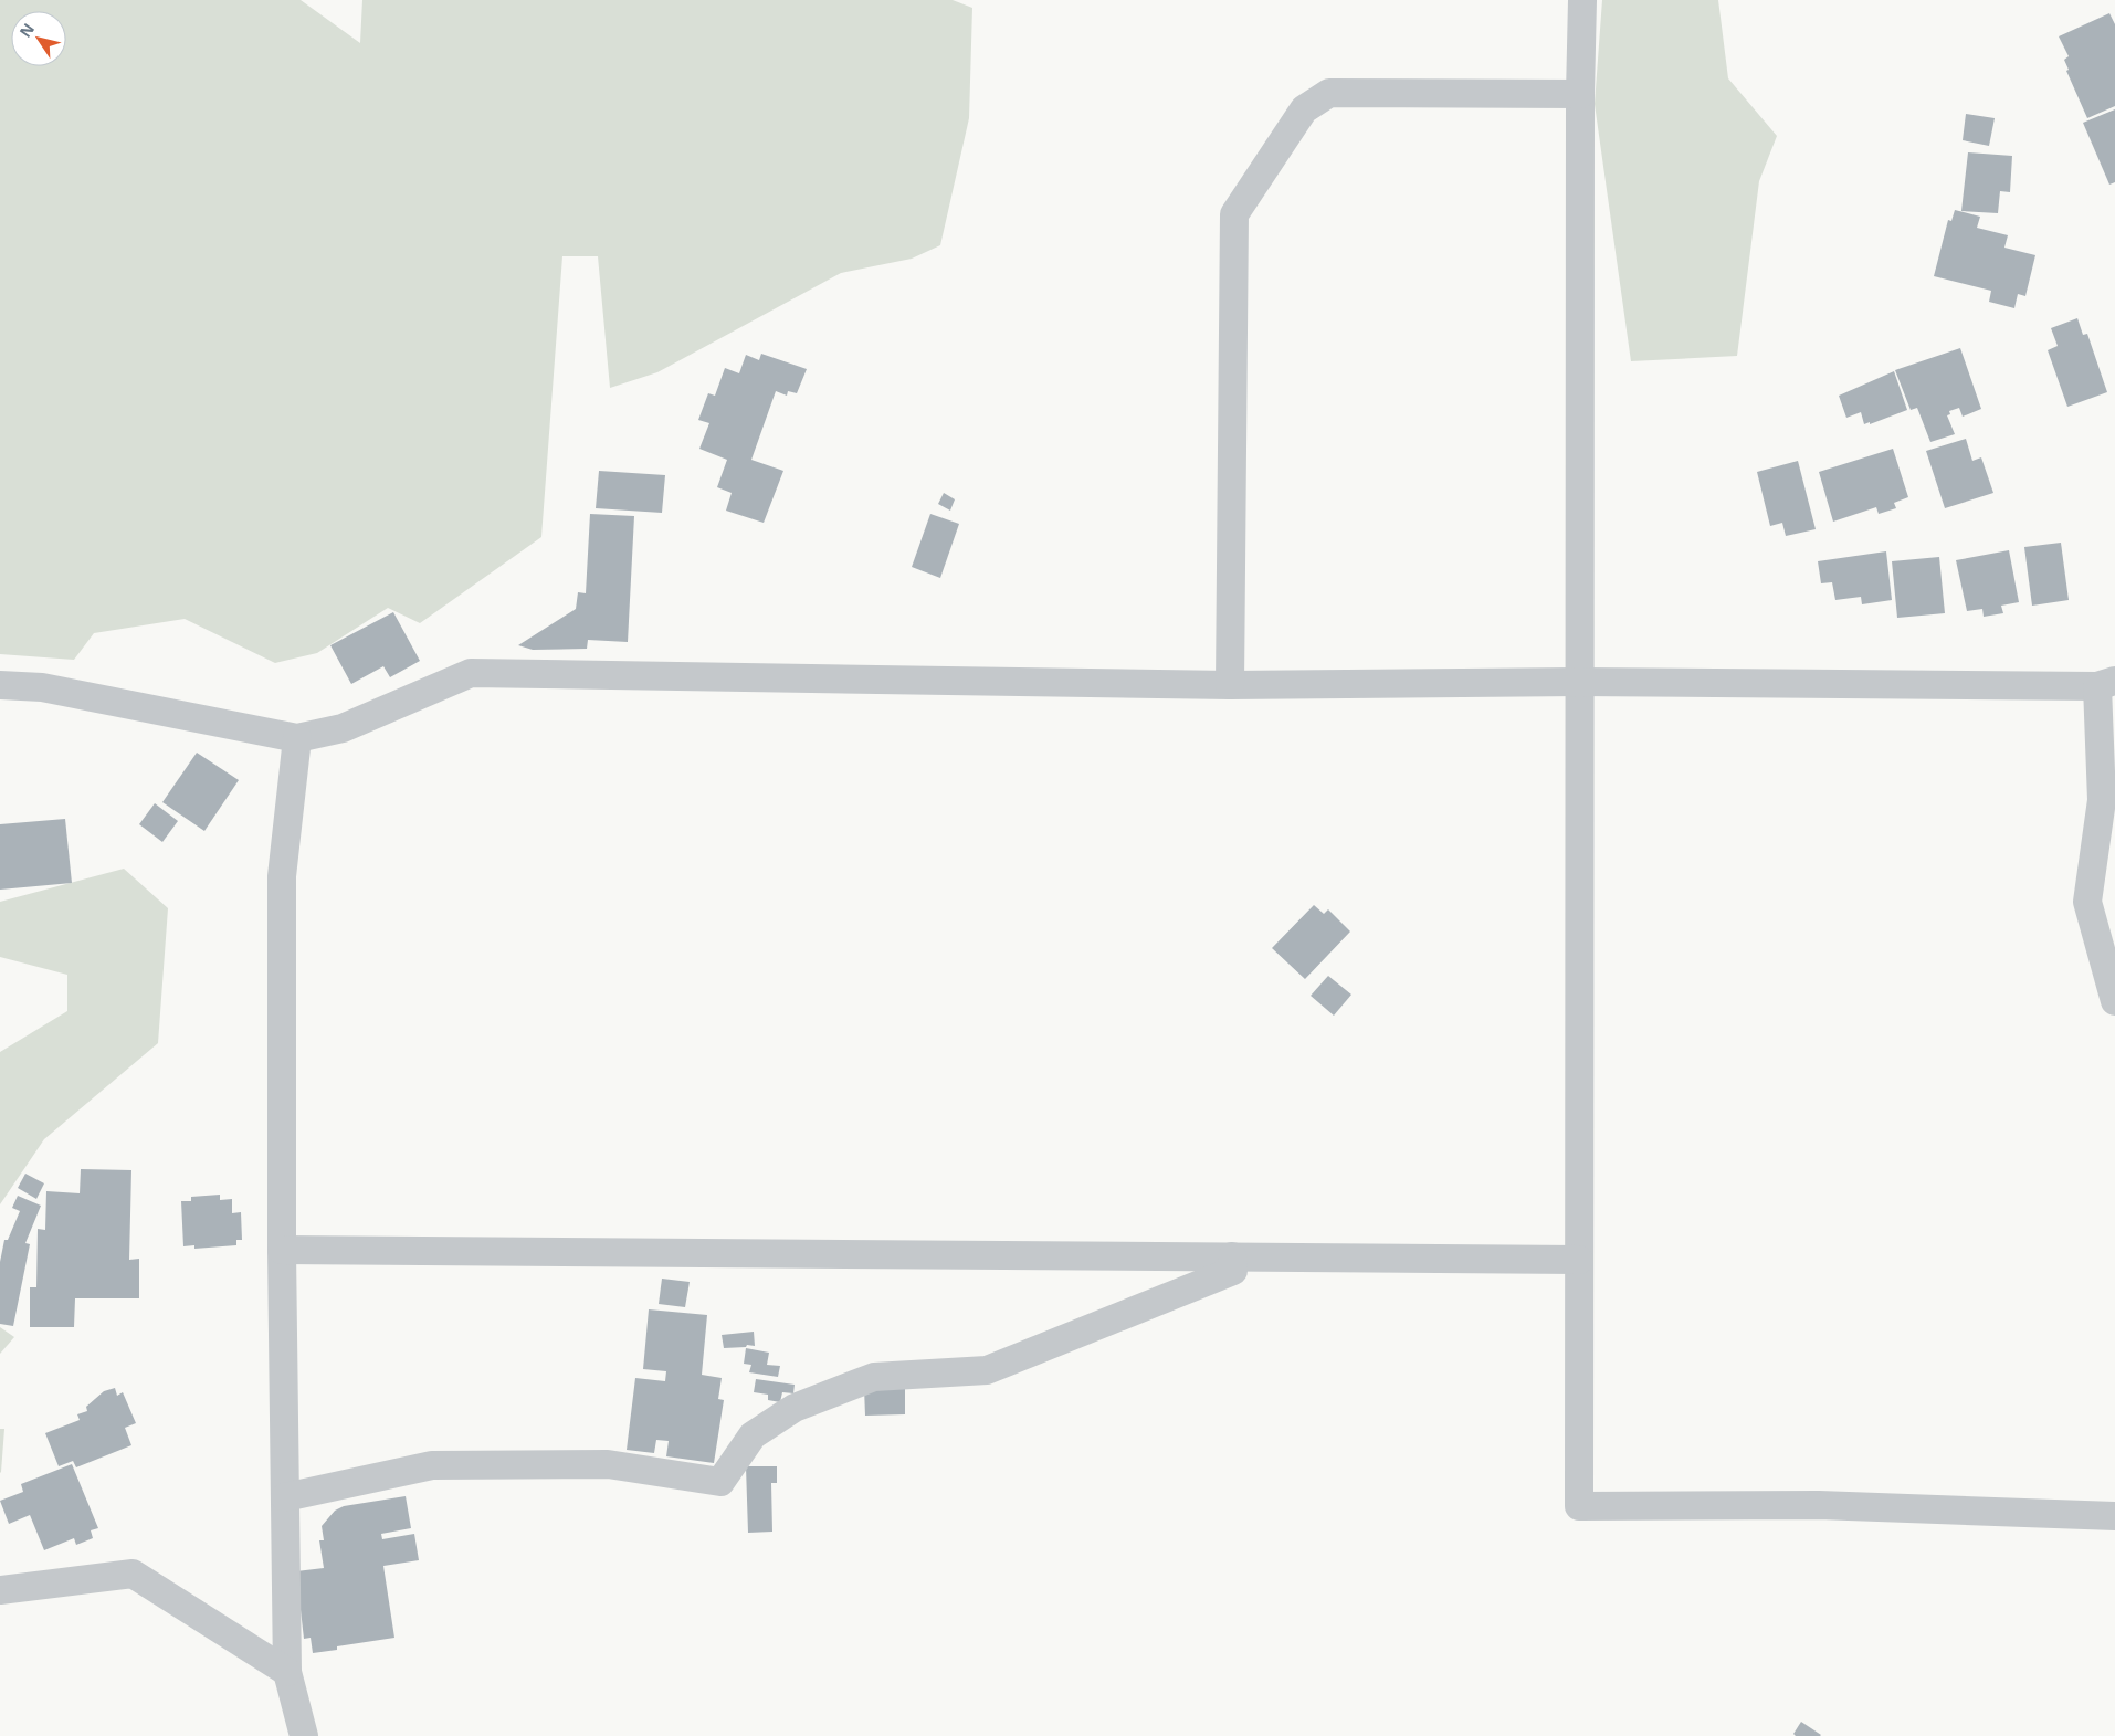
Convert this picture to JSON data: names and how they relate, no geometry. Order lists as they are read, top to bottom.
{
  "north": "top left"
}
